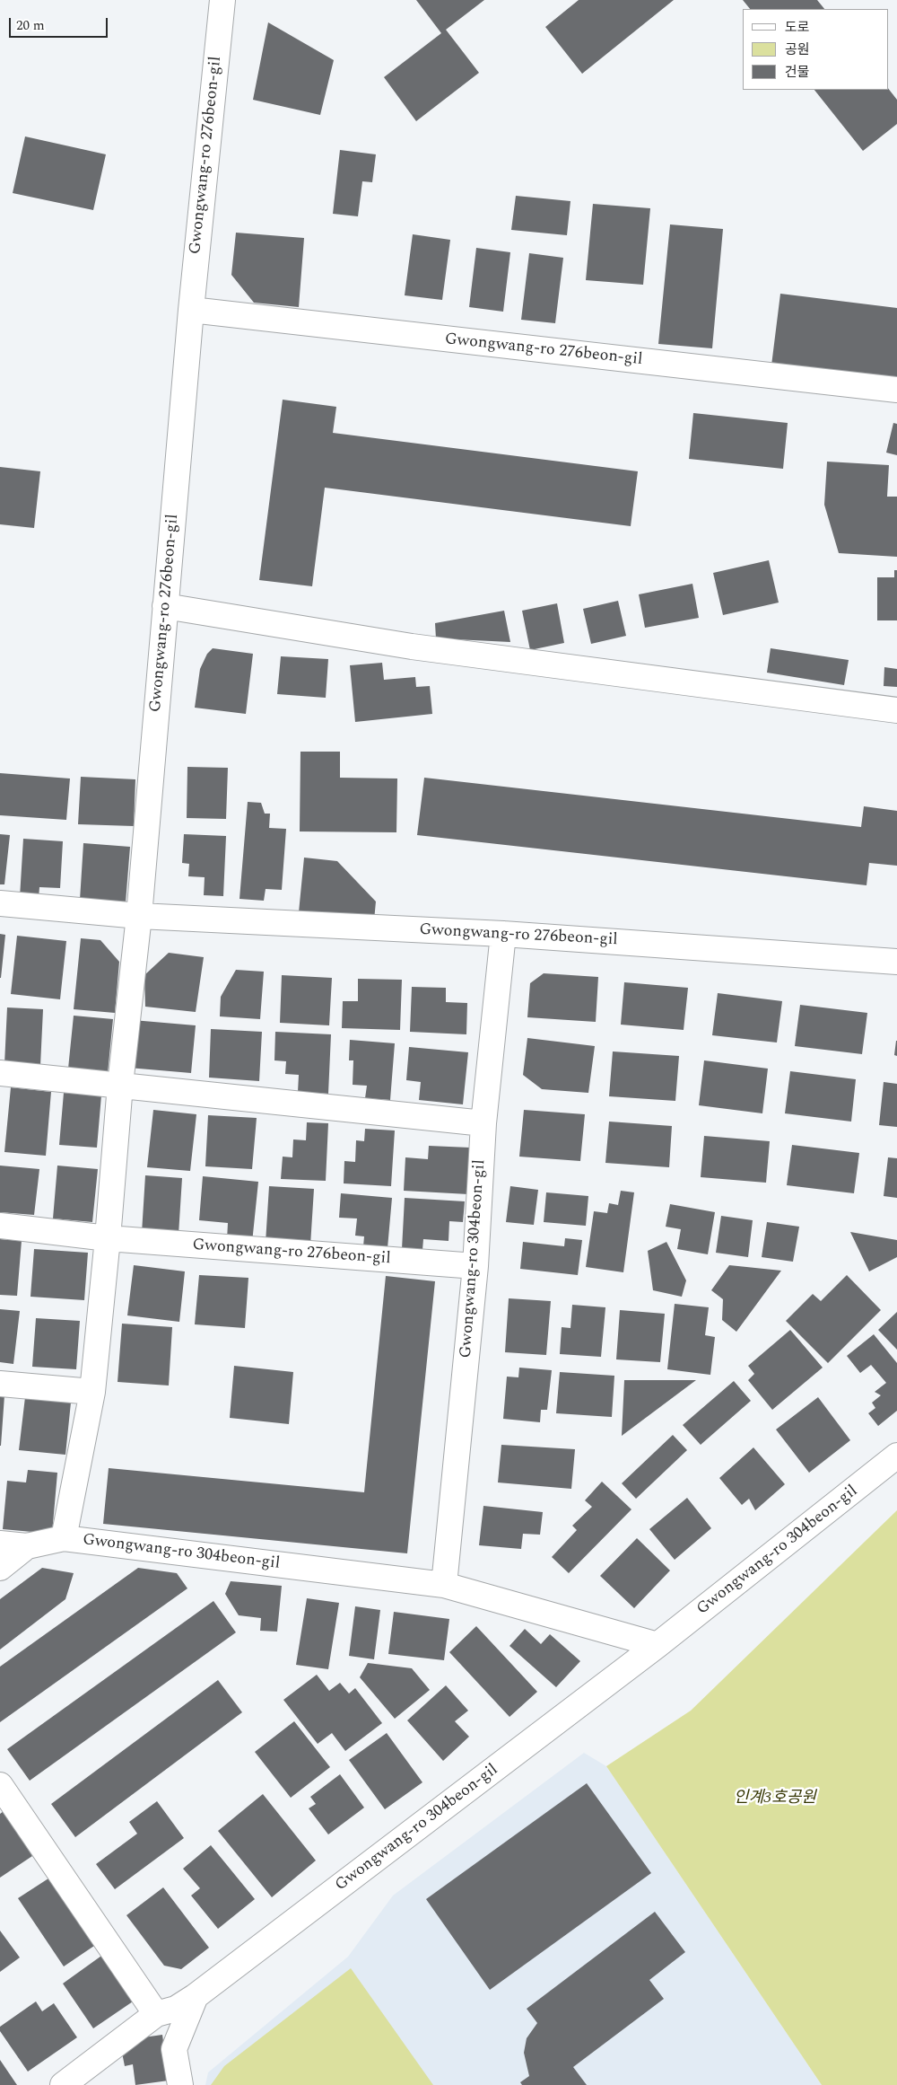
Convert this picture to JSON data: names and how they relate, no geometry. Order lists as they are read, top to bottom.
{
  "streets": {
    "street": ["Gwongwang-ro 276beon-gil", "Gwongwang-ro 304beon-gil"]
  },
  "crossings": [
    ["Gwongwang-ro 276beon-gil", "Gwongwang-ro 304beon-gil"]
  ],
  "parks": ["인계3호공원"],
  "legend": ["도로", "공원", "건물"],
  "scale_bar": "20 m"
}
